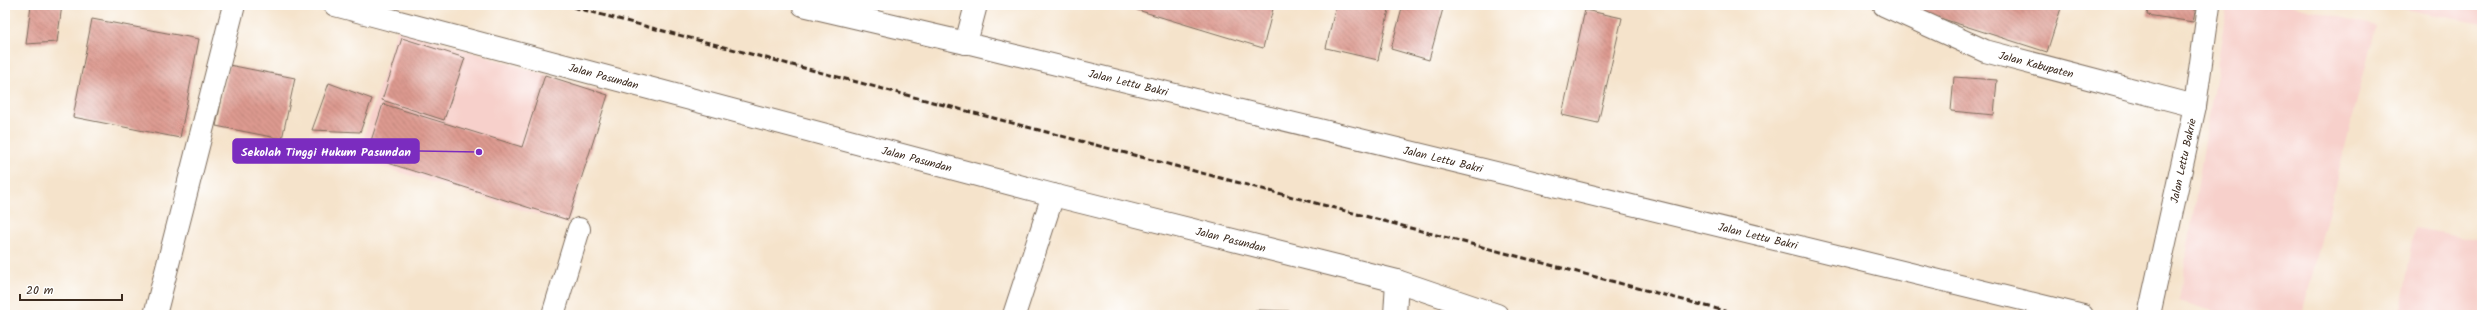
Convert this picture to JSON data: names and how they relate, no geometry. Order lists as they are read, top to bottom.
{
  "streets": {
    "street": [
      "Jalan Kabupaten",
      "Jalan Pasundan",
      "Jalan Lettu Bakri",
      "Jalan Lettu Bakrie"
    ]
  },
  "crossings": [
    ["Jalan Kabupaten", "Jalan Lettu Bakrie"]
  ],
  "places": ["Sekolah Tinggi Hukum Pasundan"],
  "scale_bar": "20 m"
}
